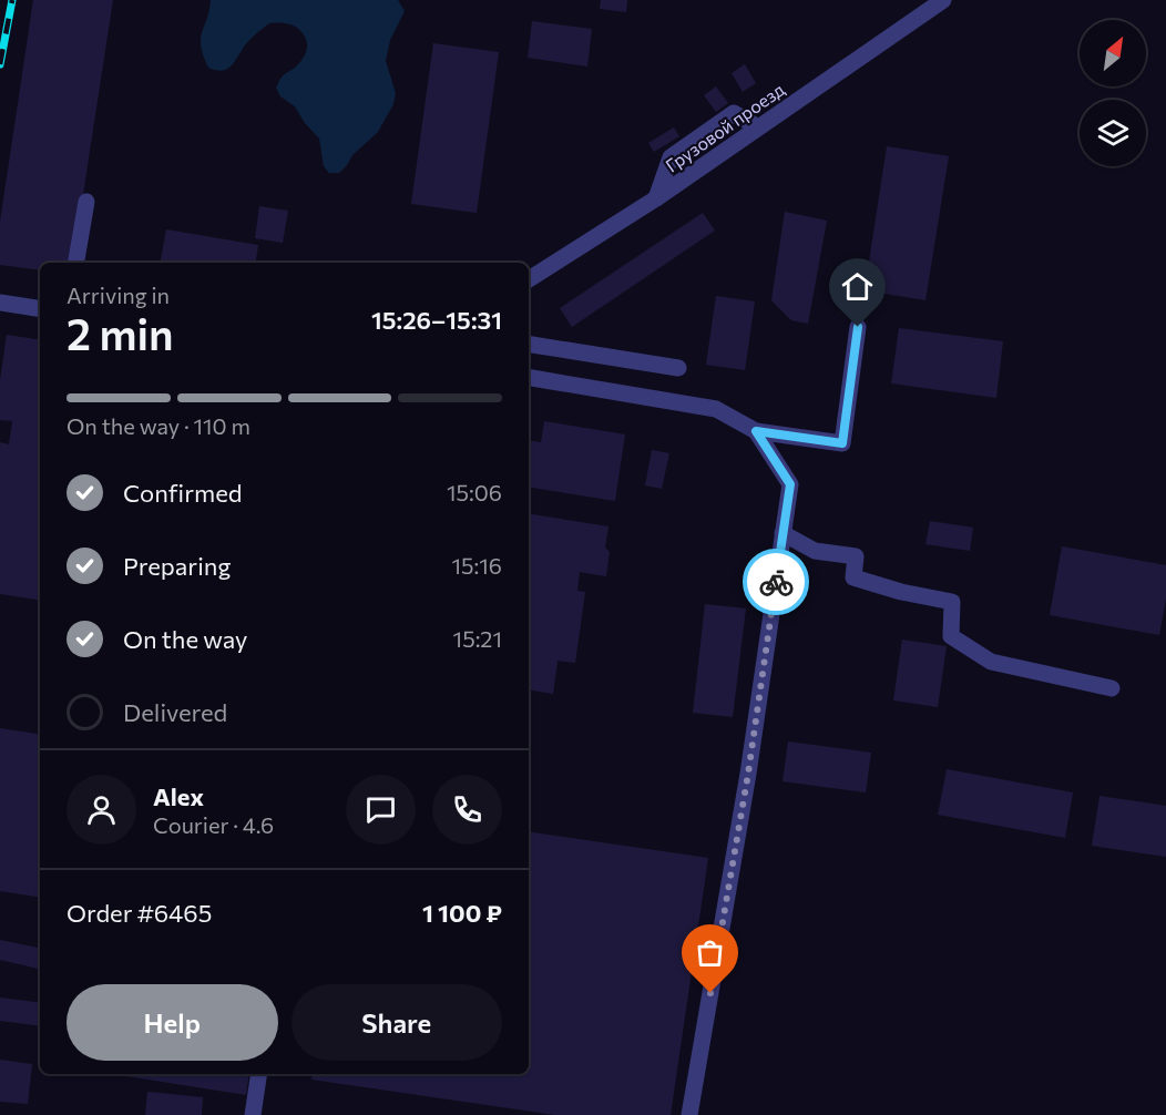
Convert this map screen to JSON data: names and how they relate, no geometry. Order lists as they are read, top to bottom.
{
  "streets": {
    "street": ["Грузовой проезд"]
  },
  "north": "top right",
  "page": {
    "heading": ["2 min", "Arriving in", "15:26–15:31"],
    "panel": [
      "Alex",
      "Courier · 4.6",
      "Order #6465",
      "1 100 ₽"
    ],
    "bar": "On the way · 110 m",
    "list": [
      ["Confirmed", "15:06"],
      ["Preparing", "15:16"],
      ["On the way", "15:21"],
      "Delivered"
    ],
    "buttons": ["Help", "Share"]
  }
}
